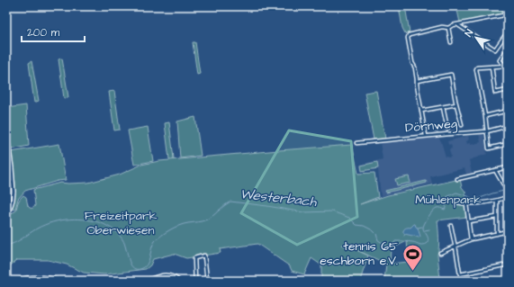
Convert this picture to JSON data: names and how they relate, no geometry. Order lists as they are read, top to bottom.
{
  "streets": {
    "street": ["Dörnweg"]
  },
  "water": ["Westerbach"],
  "parks": ["Mühlenpark", "Freizeitpark Oberwiesen"],
  "places": {
    "sports": ["tennis 65 eschborn e.V."]
  },
  "scale_bar": "200 m",
  "north": "top left"
}
